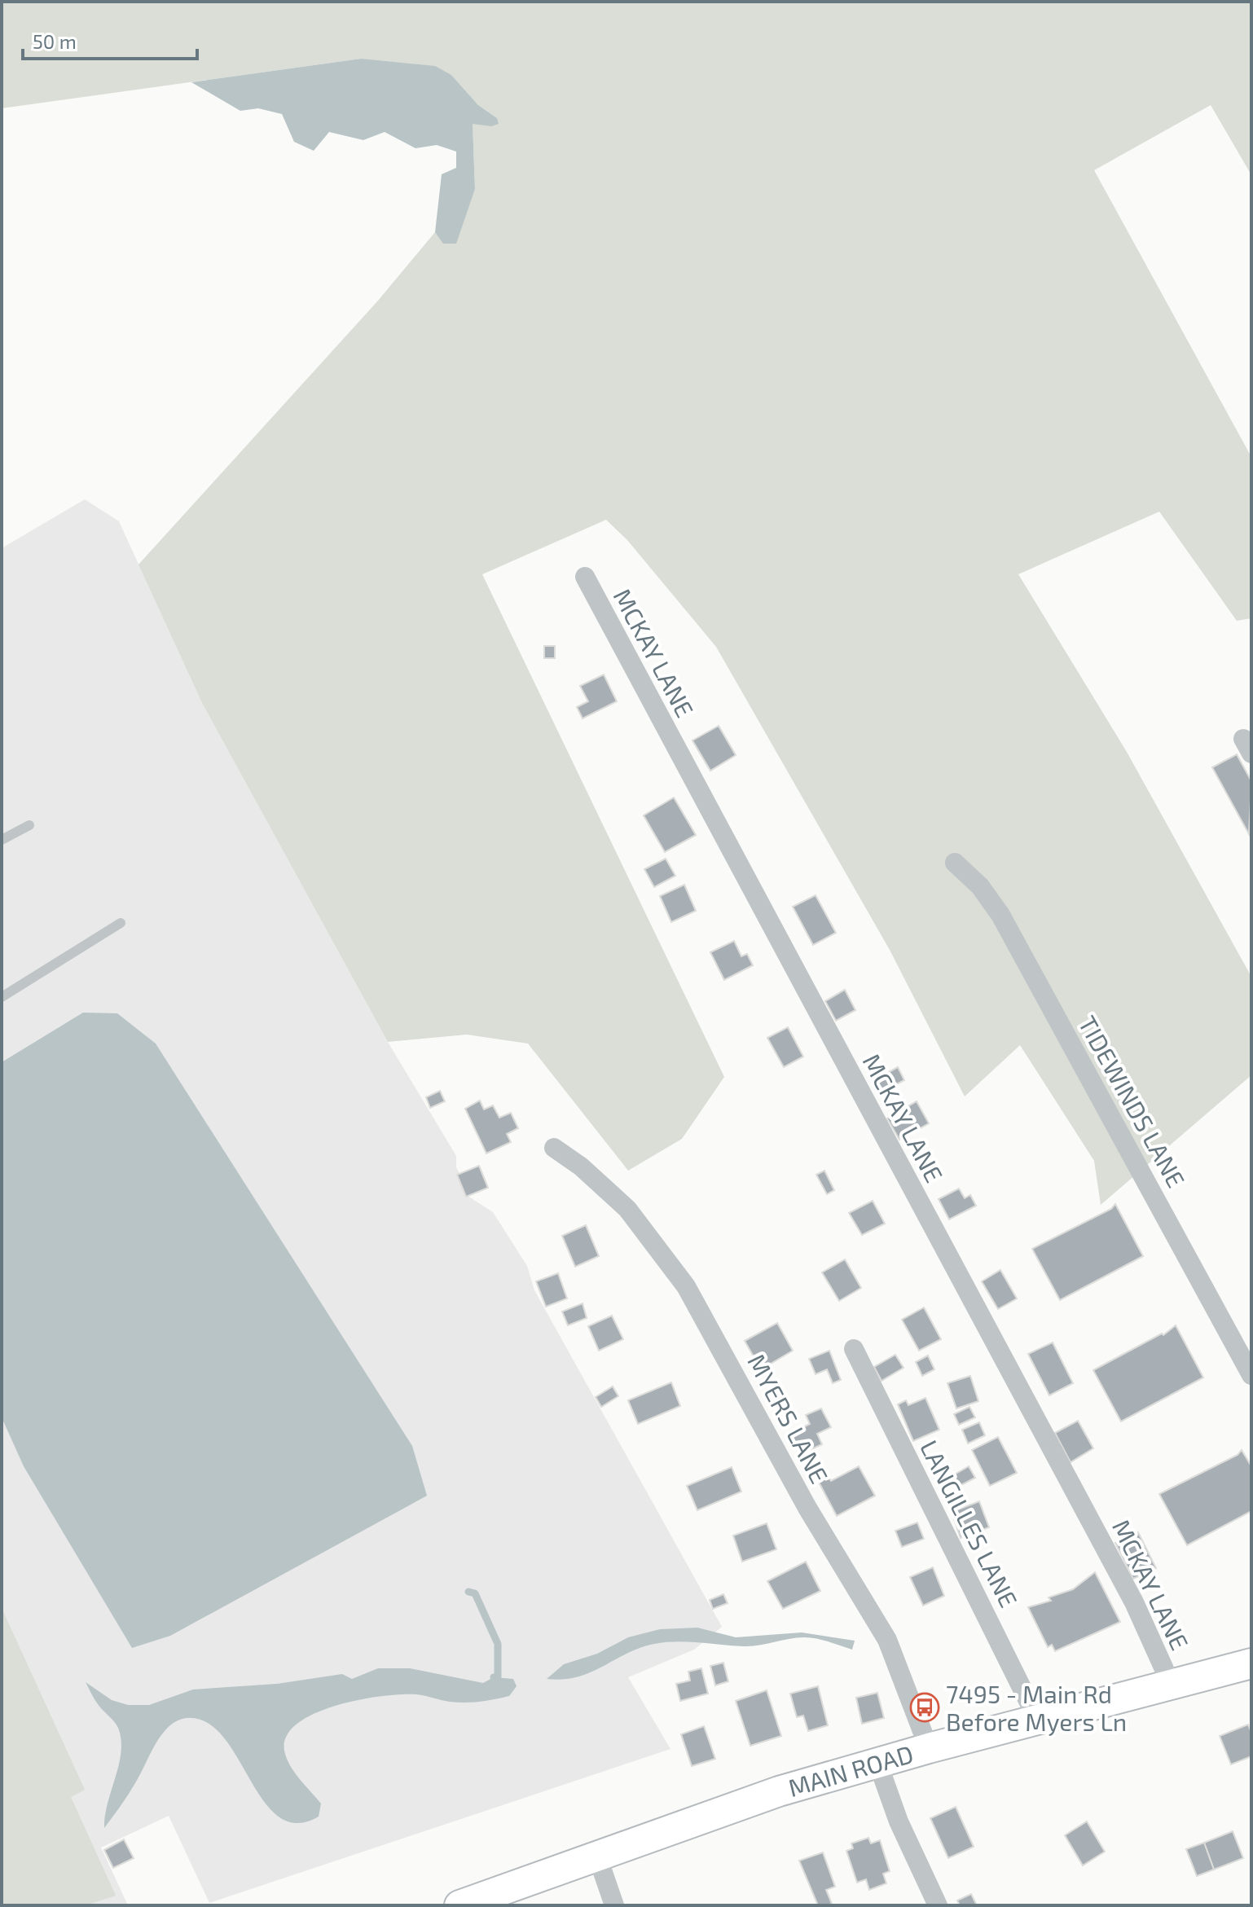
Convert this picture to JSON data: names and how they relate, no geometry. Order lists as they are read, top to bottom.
{
  "streets": {
    "main road": ["MAIN ROAD"],
    "street": [
      "MCKAY LANE",
      "TIDEWINDS LANE",
      "MYERS LANE",
      "LANGILLES LANE"
    ]
  },
  "crossings": [
    ["MCKAY LANE", "MAIN ROAD"],
    ["MYERS LANE", "MAIN ROAD"],
    ["LANGILLES LANE", "MAIN ROAD"]
  ],
  "places": {
    "bus stop": ["7495 - Main Rd Before Myers Ln"]
  },
  "scale_bar": "50 m"
}
